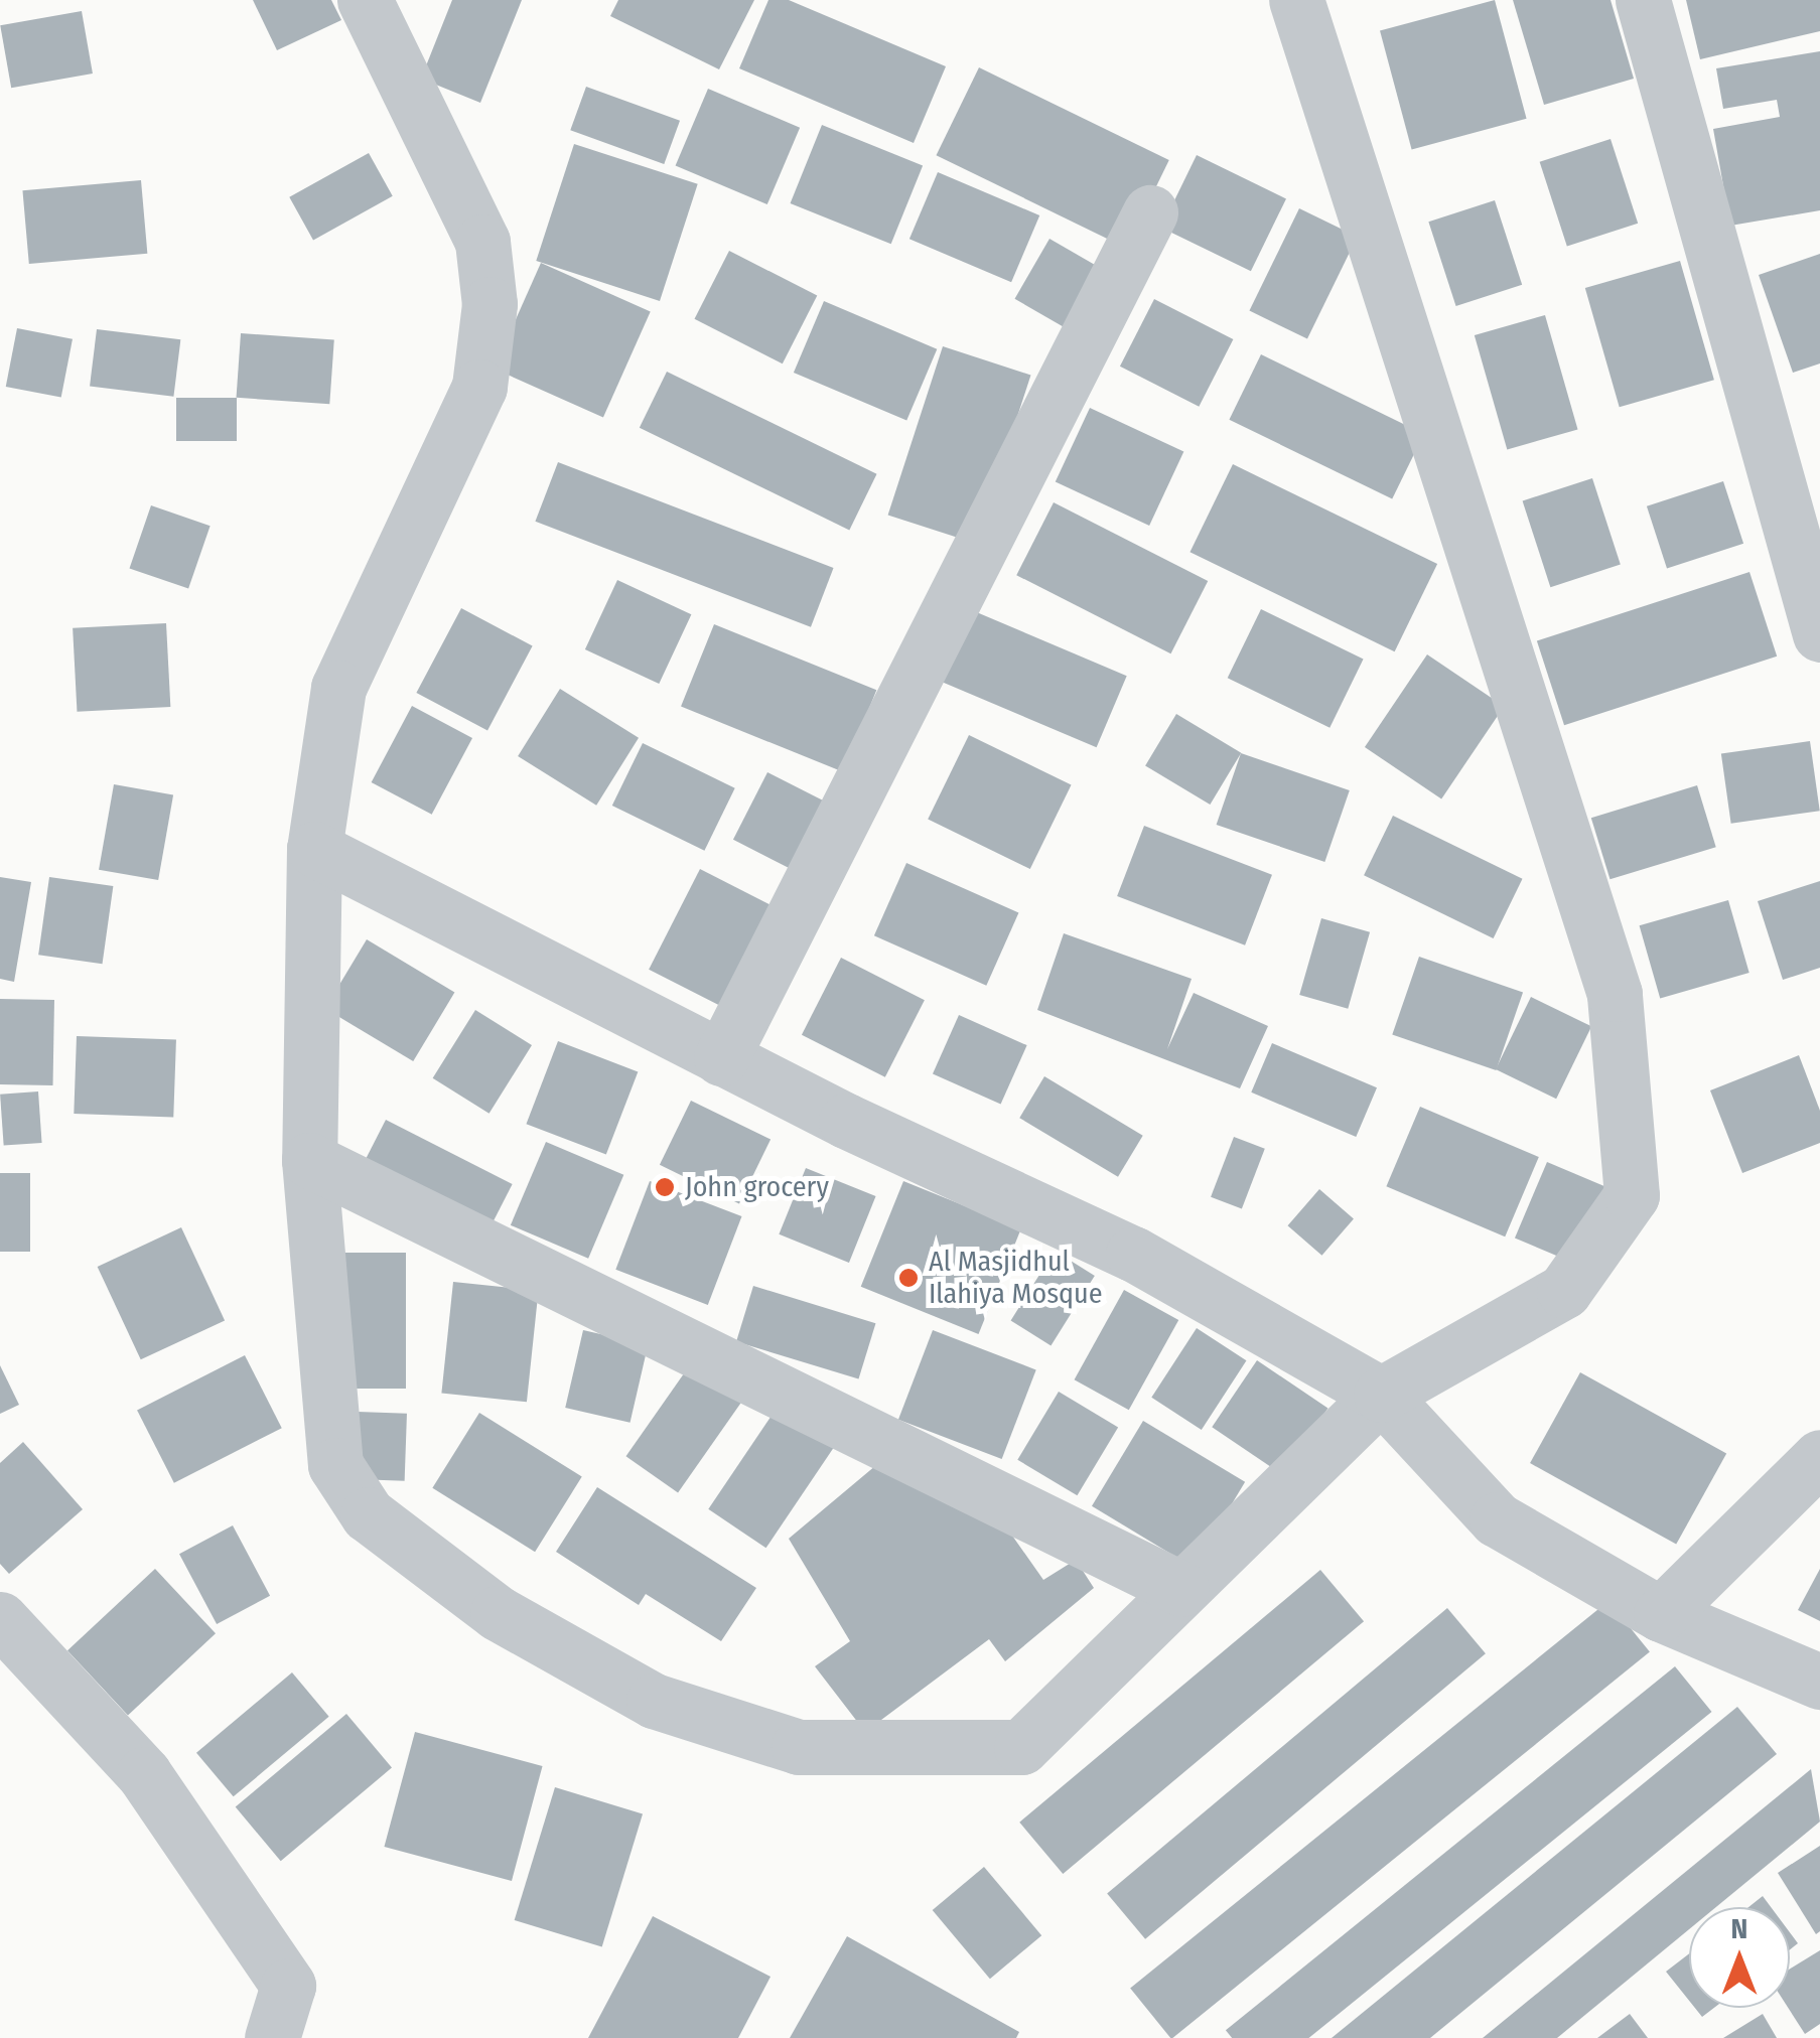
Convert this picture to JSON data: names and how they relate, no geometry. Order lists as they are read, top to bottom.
{
  "places": ["John grocery", "Al Masjidhul Ilahiya Mosque"],
  "north": "top"
}
